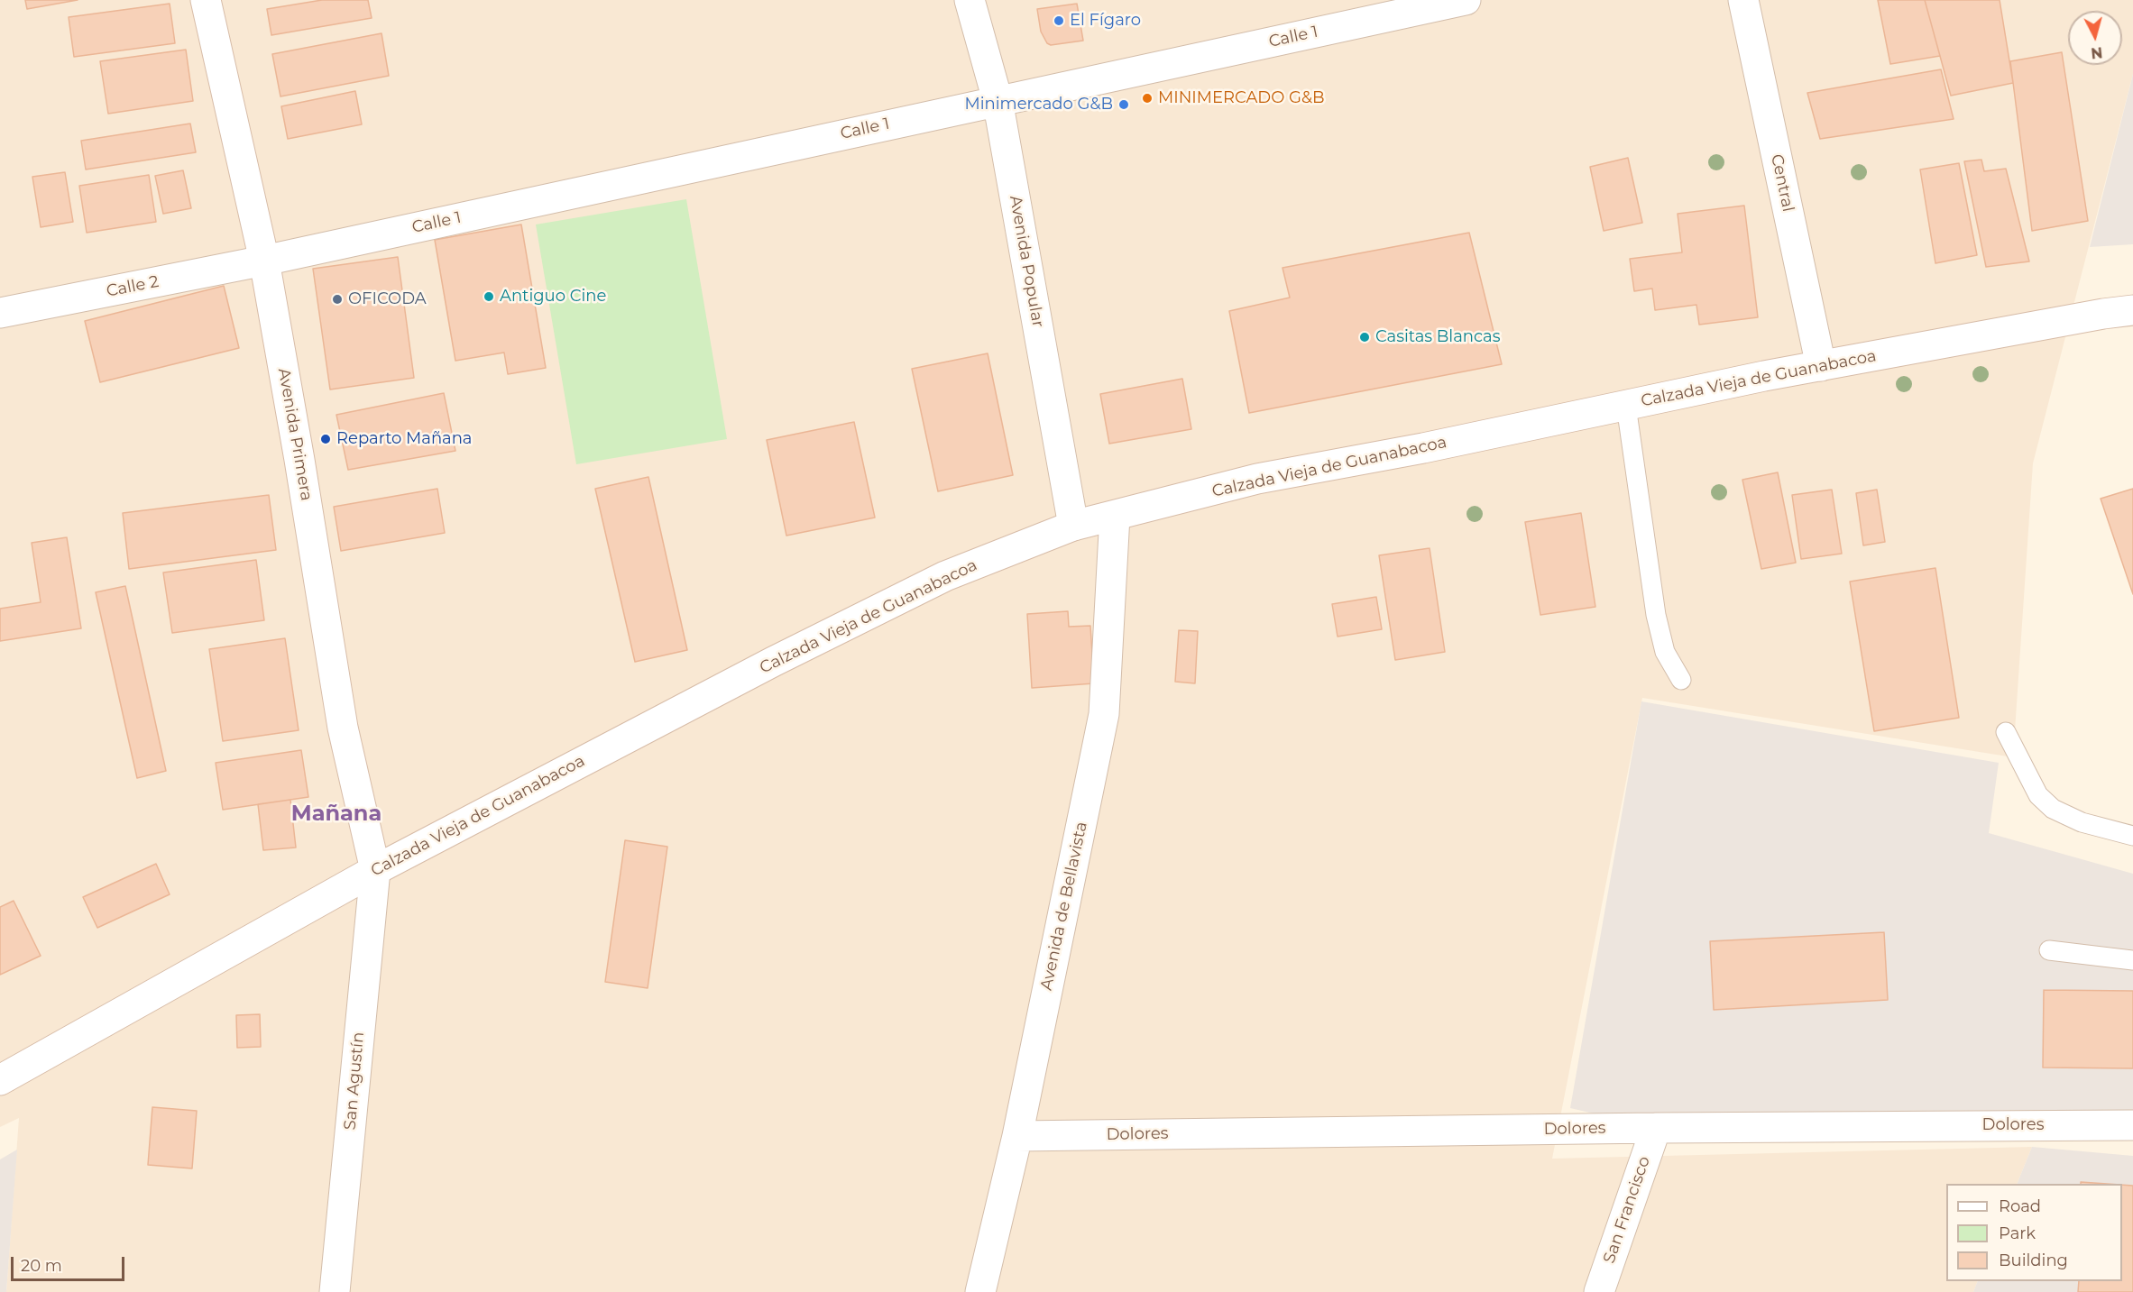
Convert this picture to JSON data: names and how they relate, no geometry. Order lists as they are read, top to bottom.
{
  "streets": {
    "street": [
      "Calle 1",
      "Central",
      "Avenida Popular",
      "Calle 2",
      "Calzada Vieja de Guanabacoa",
      "Avenida Primera",
      "Avenida de Bellavista",
      "San Agustín",
      "Dolores",
      "San Francisco"
    ]
  },
  "crossings": [
    ["Calle 1", "Avenida Popular"],
    ["Calle 1", "Calle 2"],
    ["Calle 1", "Avenida Primera"],
    ["Central", "Calzada Vieja de Guanabacoa"],
    ["Avenida Popular", "Calzada Vieja de Guanabacoa"],
    ["Calle 2", "Avenida Primera"],
    ["Calzada Vieja de Guanabacoa", "Avenida Primera"],
    ["Calzada Vieja de Guanabacoa", "Avenida de Bellavista"],
    ["Calzada Vieja de Guanabacoa", "San Agustín"],
    ["Avenida Primera", "San Agustín"],
    ["Avenida de Bellavista", "Dolores"],
    ["Dolores", "San Francisco"]
  ],
  "districts": ["Mañana"],
  "places": [
    "El Fígaro",
    "MINIMERCADO G&B",
    "Minimercado G&B",
    "Antiguo Cine",
    "OFICODA",
    "Casitas Blancas",
    "Reparto Mañana"
  ],
  "legend": ["Road", "Park", "Building"],
  "scale_bar": "20 m",
  "north": "bottom"
}
